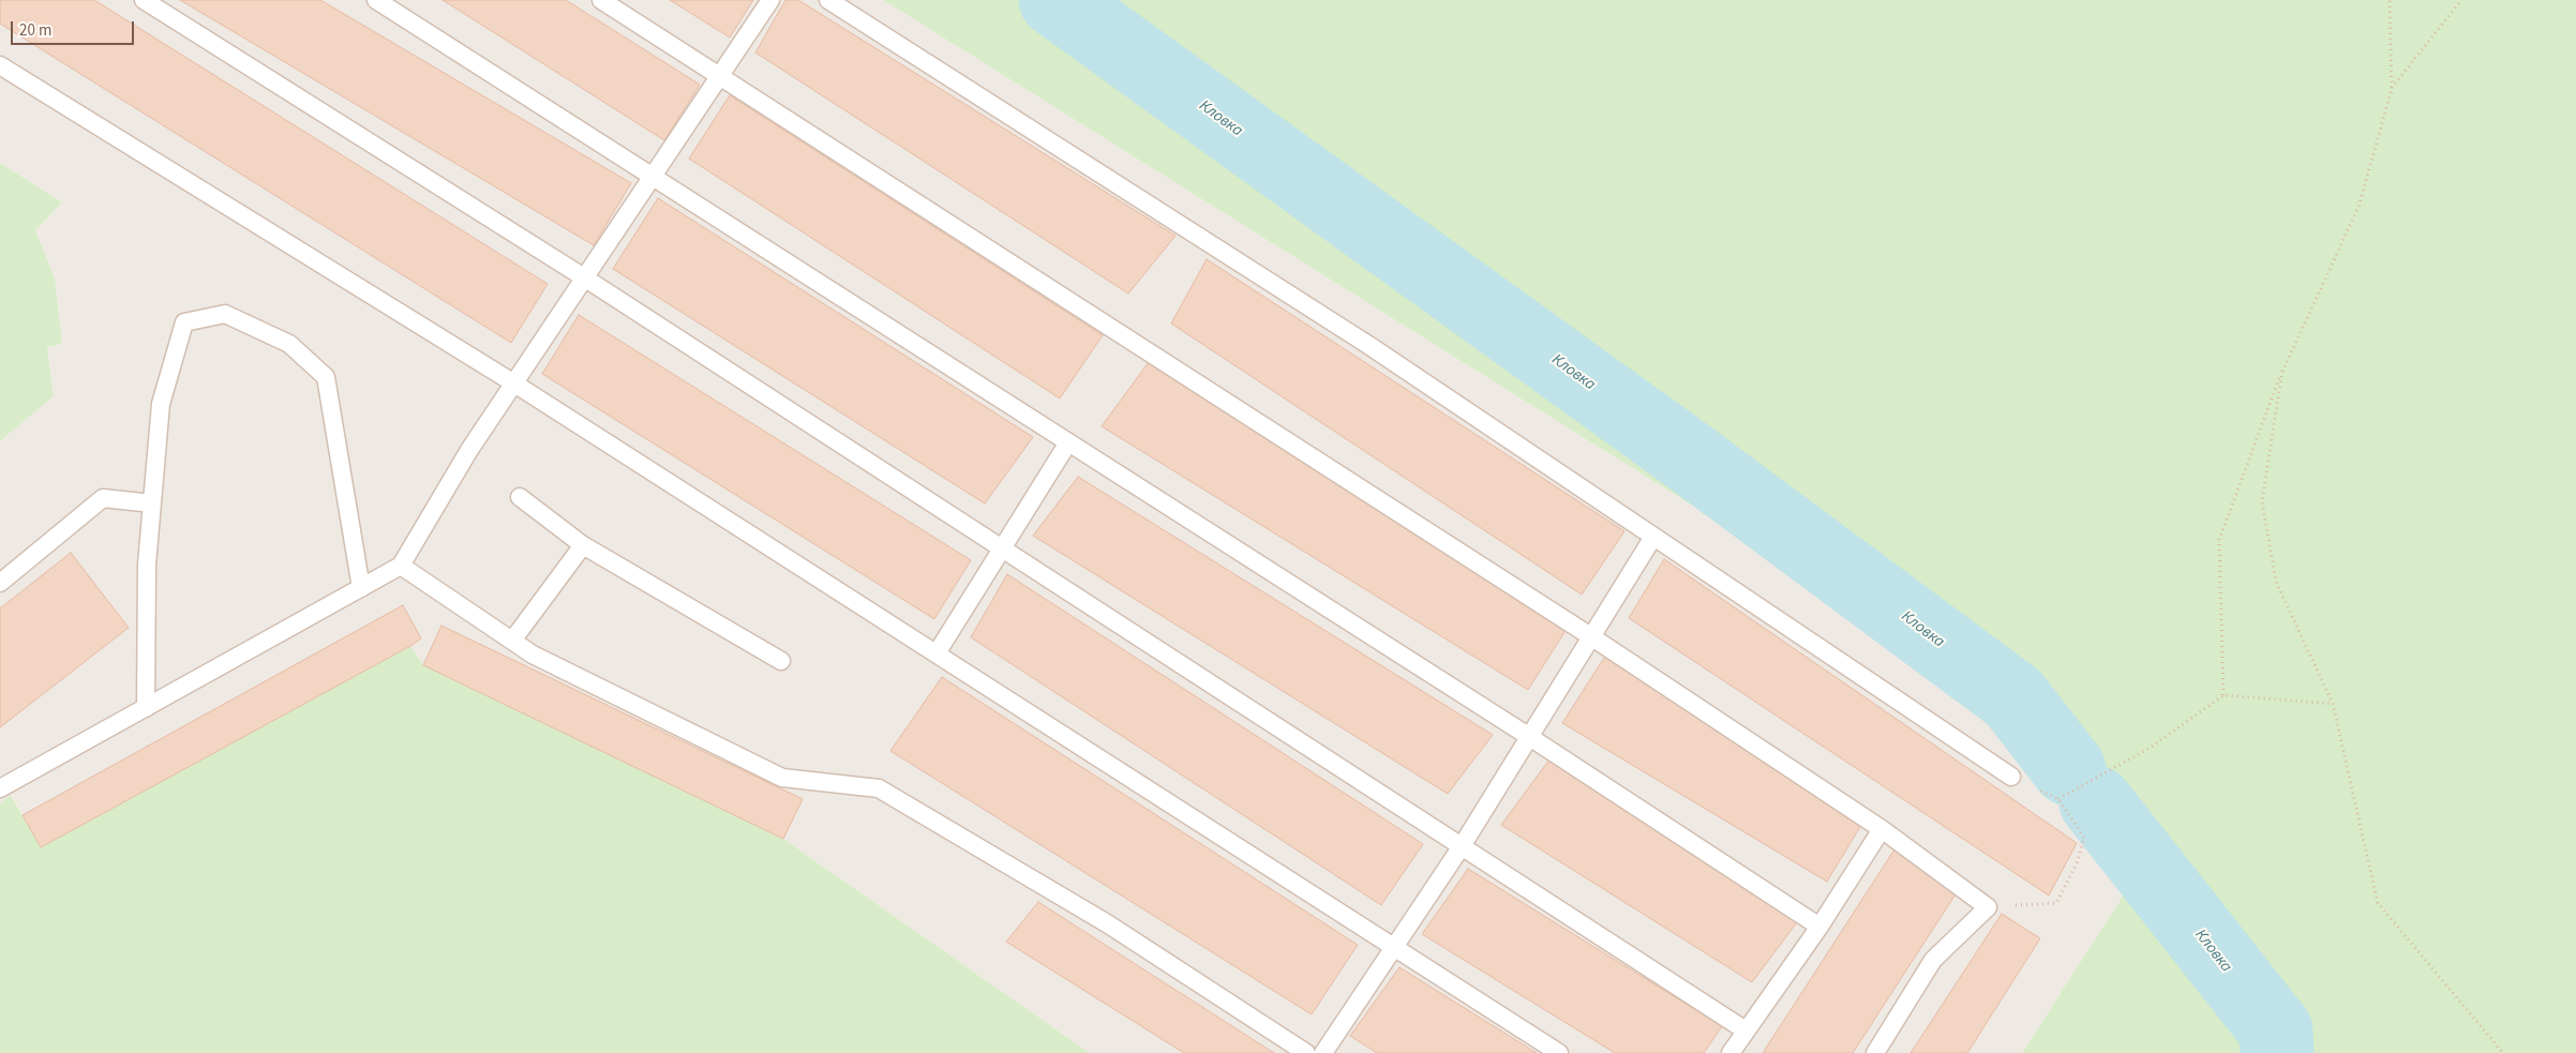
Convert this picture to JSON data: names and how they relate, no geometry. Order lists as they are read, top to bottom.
{
  "water": ["Кловка"],
  "scale_bar": "20 m"
}
